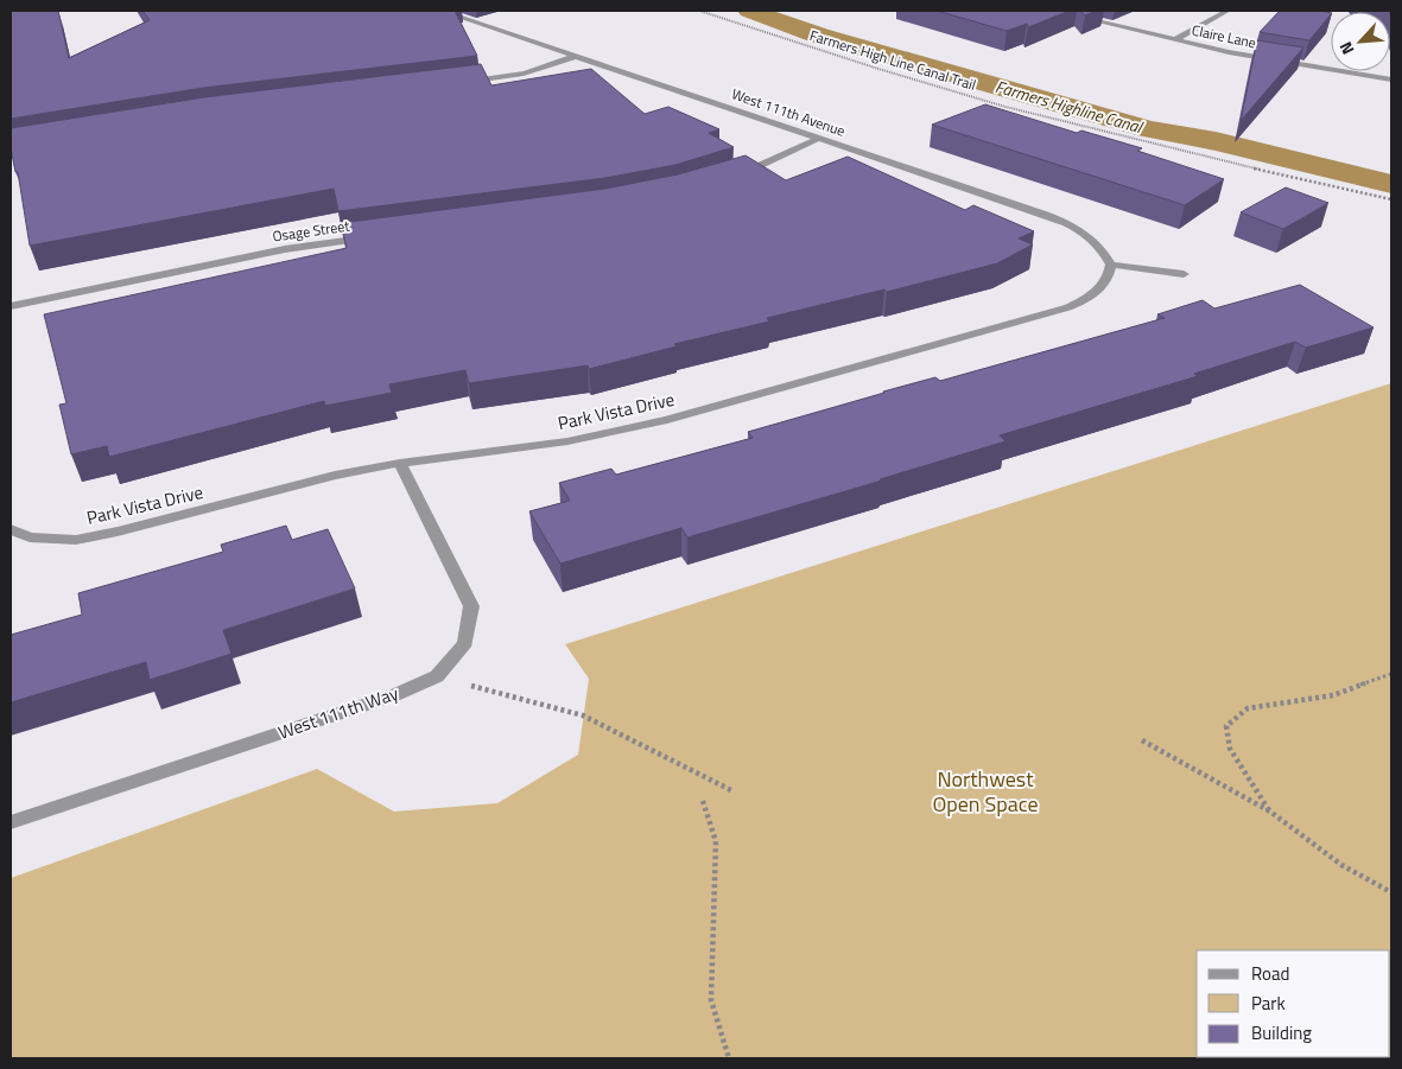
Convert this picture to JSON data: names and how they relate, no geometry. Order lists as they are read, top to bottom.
{
  "streets": {
    "street": [
      "Claire Lane",
      "West 111th Avenue",
      "Osage Street",
      "Park Vista Drive",
      "West 111th Way"
    ],
    "path": ["Farmers High Line Canal Trail"]
  },
  "crossings": [
    ["West 111th Avenue", "Park Vista Drive"],
    ["Park Vista Drive", "West 111th Way"]
  ],
  "water": ["Farmers Highline Canal"],
  "parks": ["Northwest Open Space"],
  "legend": ["Road", "Park", "Building"],
  "north": "bottom left"
}
